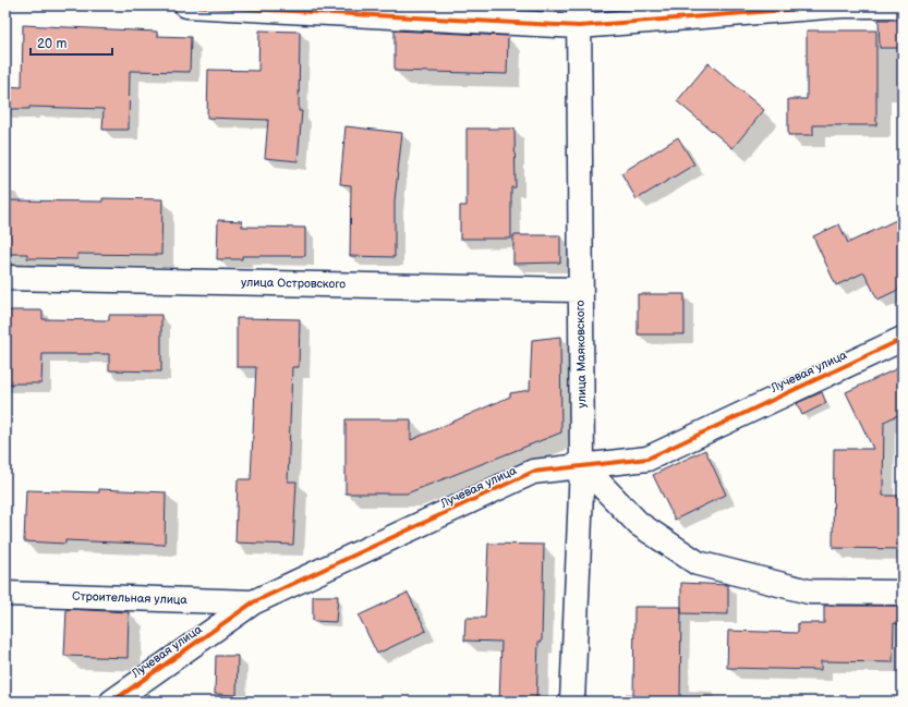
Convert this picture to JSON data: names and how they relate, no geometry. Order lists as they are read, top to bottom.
{
  "streets": {
    "street": [
      "улица Островского",
      "улица Маяковского",
      "Лучевая улица",
      "Строительная улица"
    ]
  },
  "crossings": [
    ["улица Островского", "улица Маяковского"],
    ["улица Маяковского", "Лучевая улица"],
    ["Лучевая улица", "Строительная улица"]
  ],
  "scale_bar": "20 m"
}
